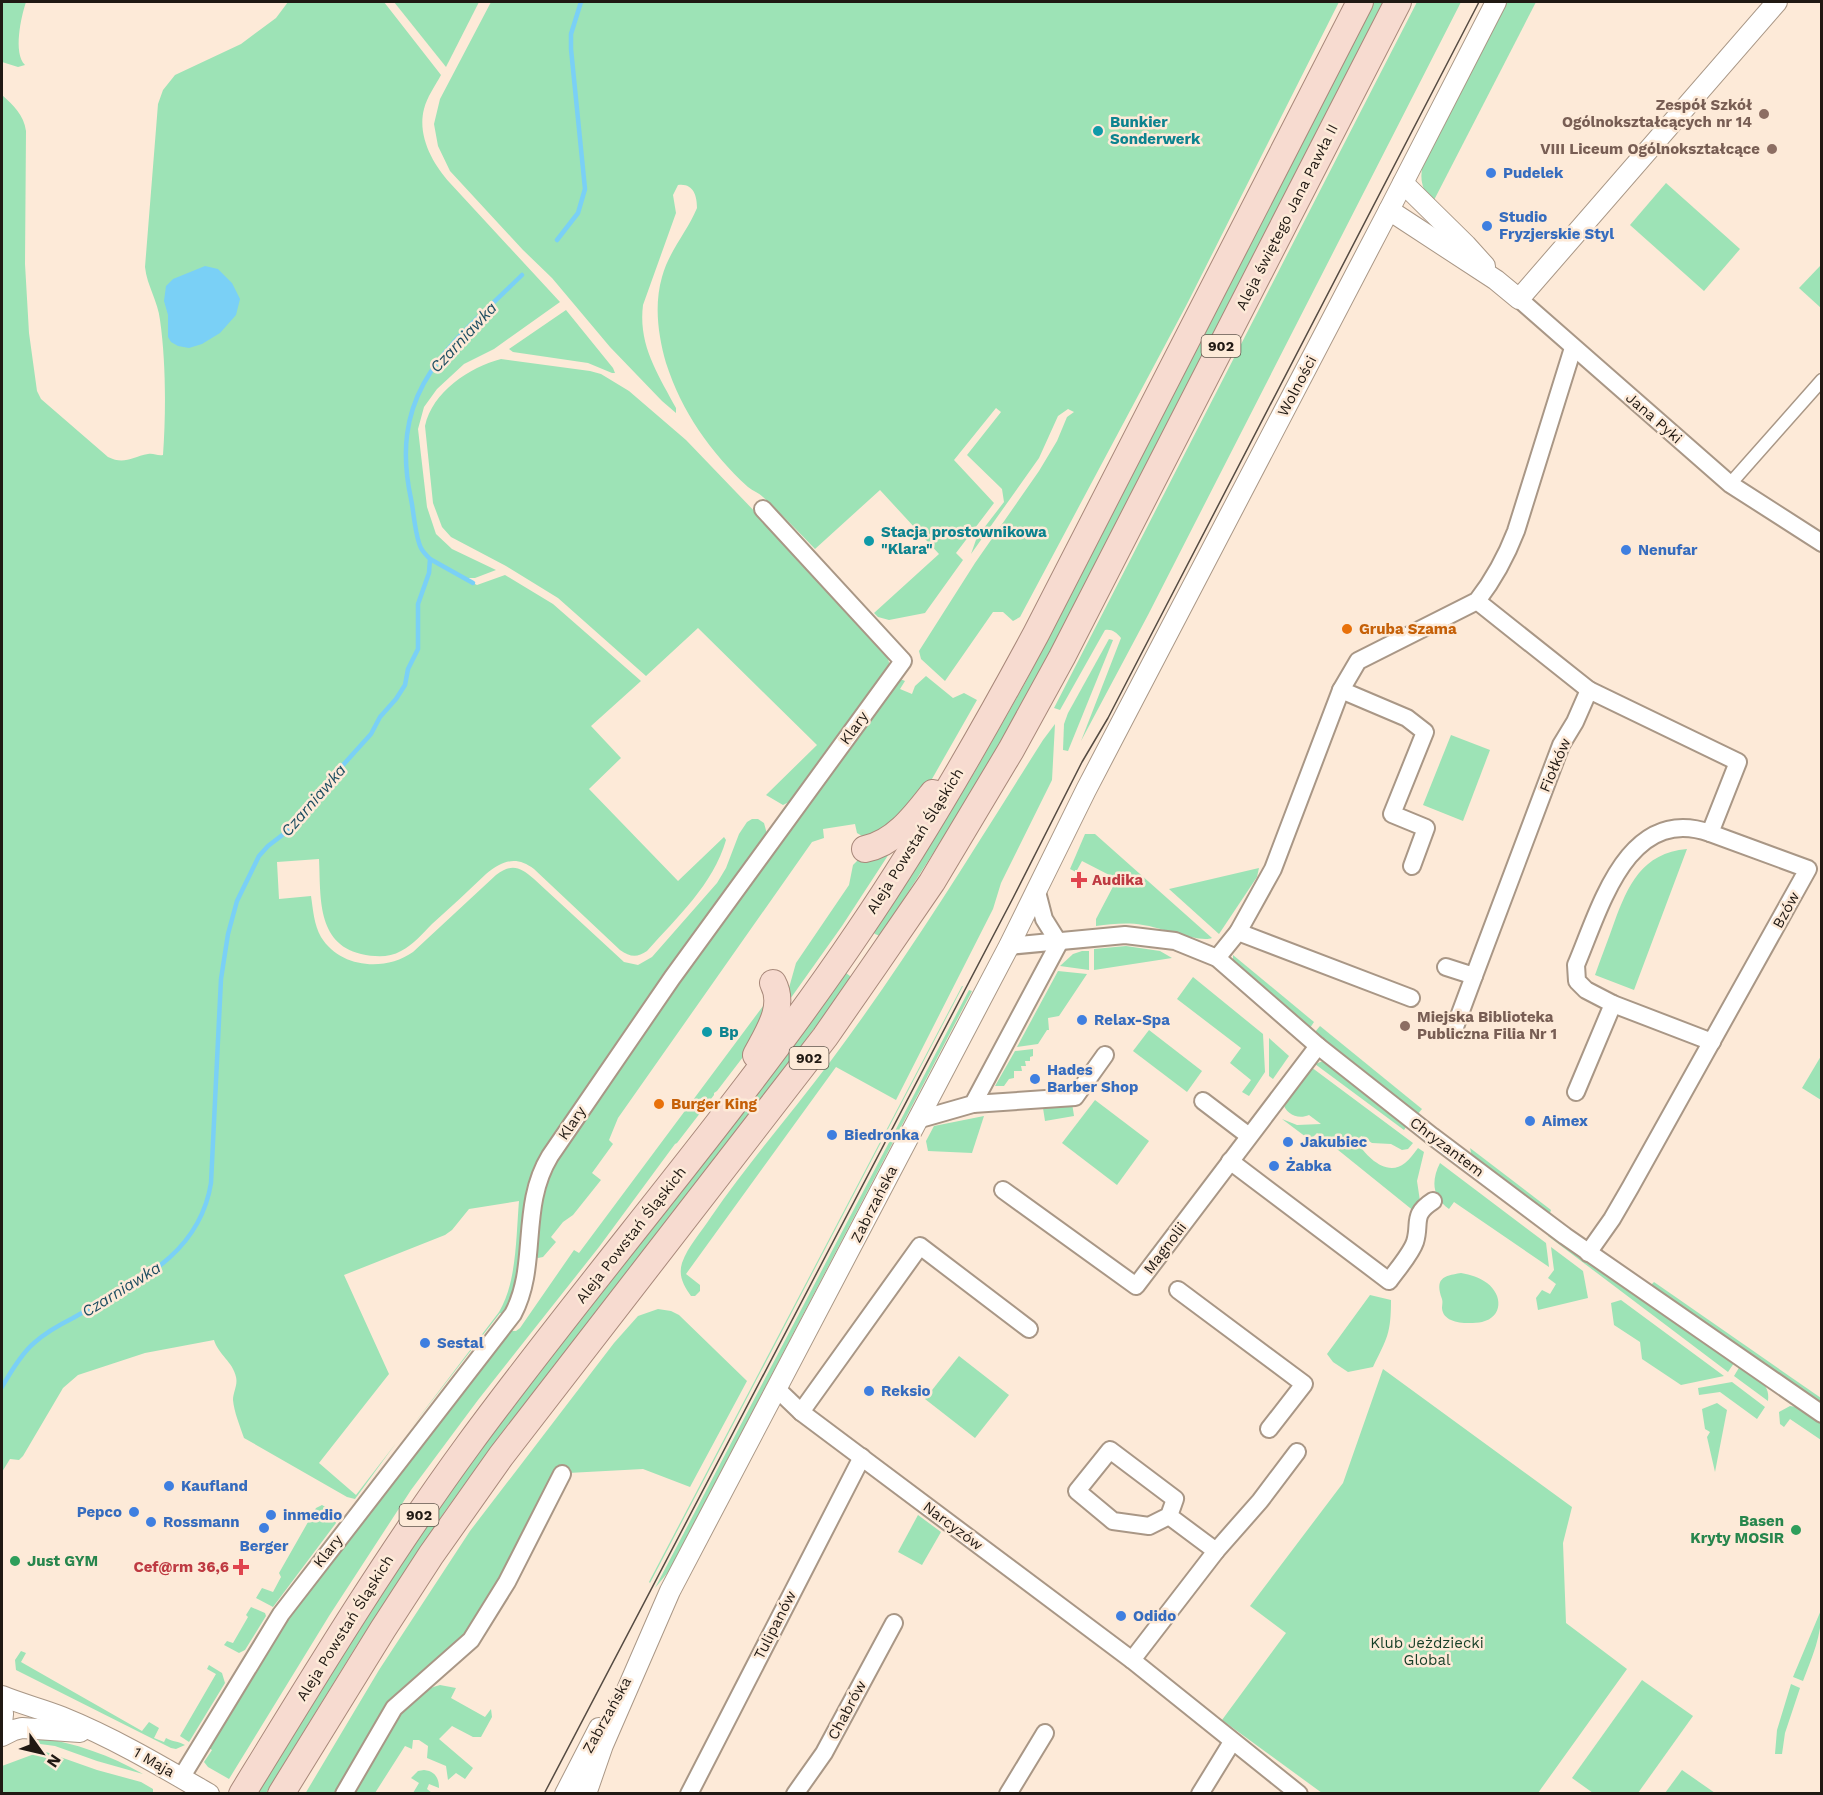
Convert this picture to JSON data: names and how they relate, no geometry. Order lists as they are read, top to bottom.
{
  "streets": {
    "main road": ["Aleja świętego Jana Pawła II", "902", "Aleja Powstań Śląskich"],
    "street": [
      "Wolności",
      "Jana Pyki",
      "Klary",
      "Fiołków",
      "Bzów",
      "Chryzantem",
      "Zabrzańska",
      "Magnolii",
      "Narcyzów",
      "Tulipanów",
      "Chabrów",
      "1 Maja"
    ]
  },
  "crossings": [
    ["Aleja świętego Jana Pawła II", "902"],
    ["Wolności", "Jana Pyki"],
    ["Wolności", "Zabrzańska"],
    ["Klary", "1 Maja"],
    ["Bzów", "Chryzantem"],
    ["Chryzantem", "Zabrzańska"],
    ["Chryzantem", "Magnolii"],
    ["Zabrzańska", "Narcyzów"],
    ["Narcyzów", "Tulipanów"]
  ],
  "water": ["Czarniawka"],
  "parks": ["Klub Jeżdziecki Global"],
  "places": {
    "other": [
      "Zespół Szkół Ogólnokształcących nr 14",
      "Bunkier Sonderwerk",
      "VIII Liceum Ogólnokształcące",
      "Pudelek",
      "Studio Fryzjerskie Styl",
      "Stacja prostownikowa \"Klara\"",
      "Nenufar",
      "Gruba Szama",
      "Relax-Spa",
      "Miejska Biblioteka Publiczna Filia Nr 1",
      "Bp",
      "Hades Barber Shop",
      "Burger King",
      "Aimex",
      "Biedronka",
      "Jakubiec",
      "Żabka",
      "Sestal",
      "Reksio",
      "Kaufland",
      "Pepco",
      "inmedio",
      "Rossmann",
      "Berger",
      "Basen Kryty MOSIR",
      "Just GYM",
      "Odido"
    ],
    "health": ["Audika", "Cef@rm 36,6"]
  },
  "north": "bottom right"
}
